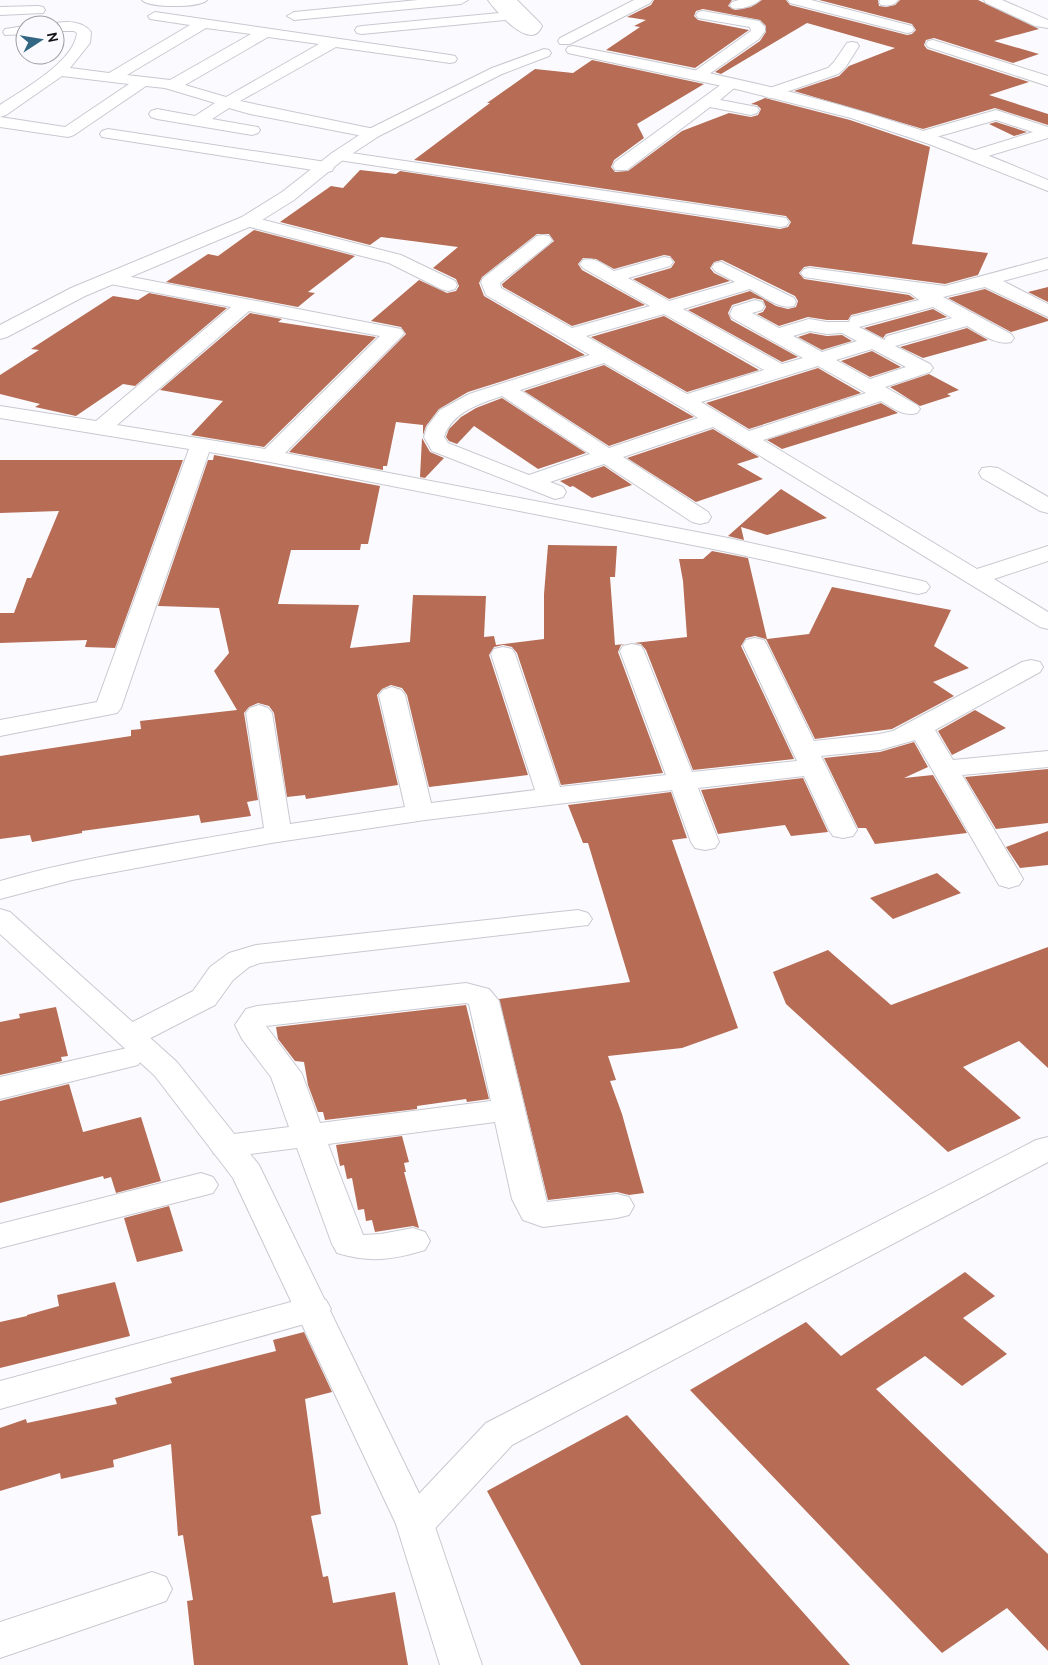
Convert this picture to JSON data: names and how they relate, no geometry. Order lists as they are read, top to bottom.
{
  "north": "right"
}
